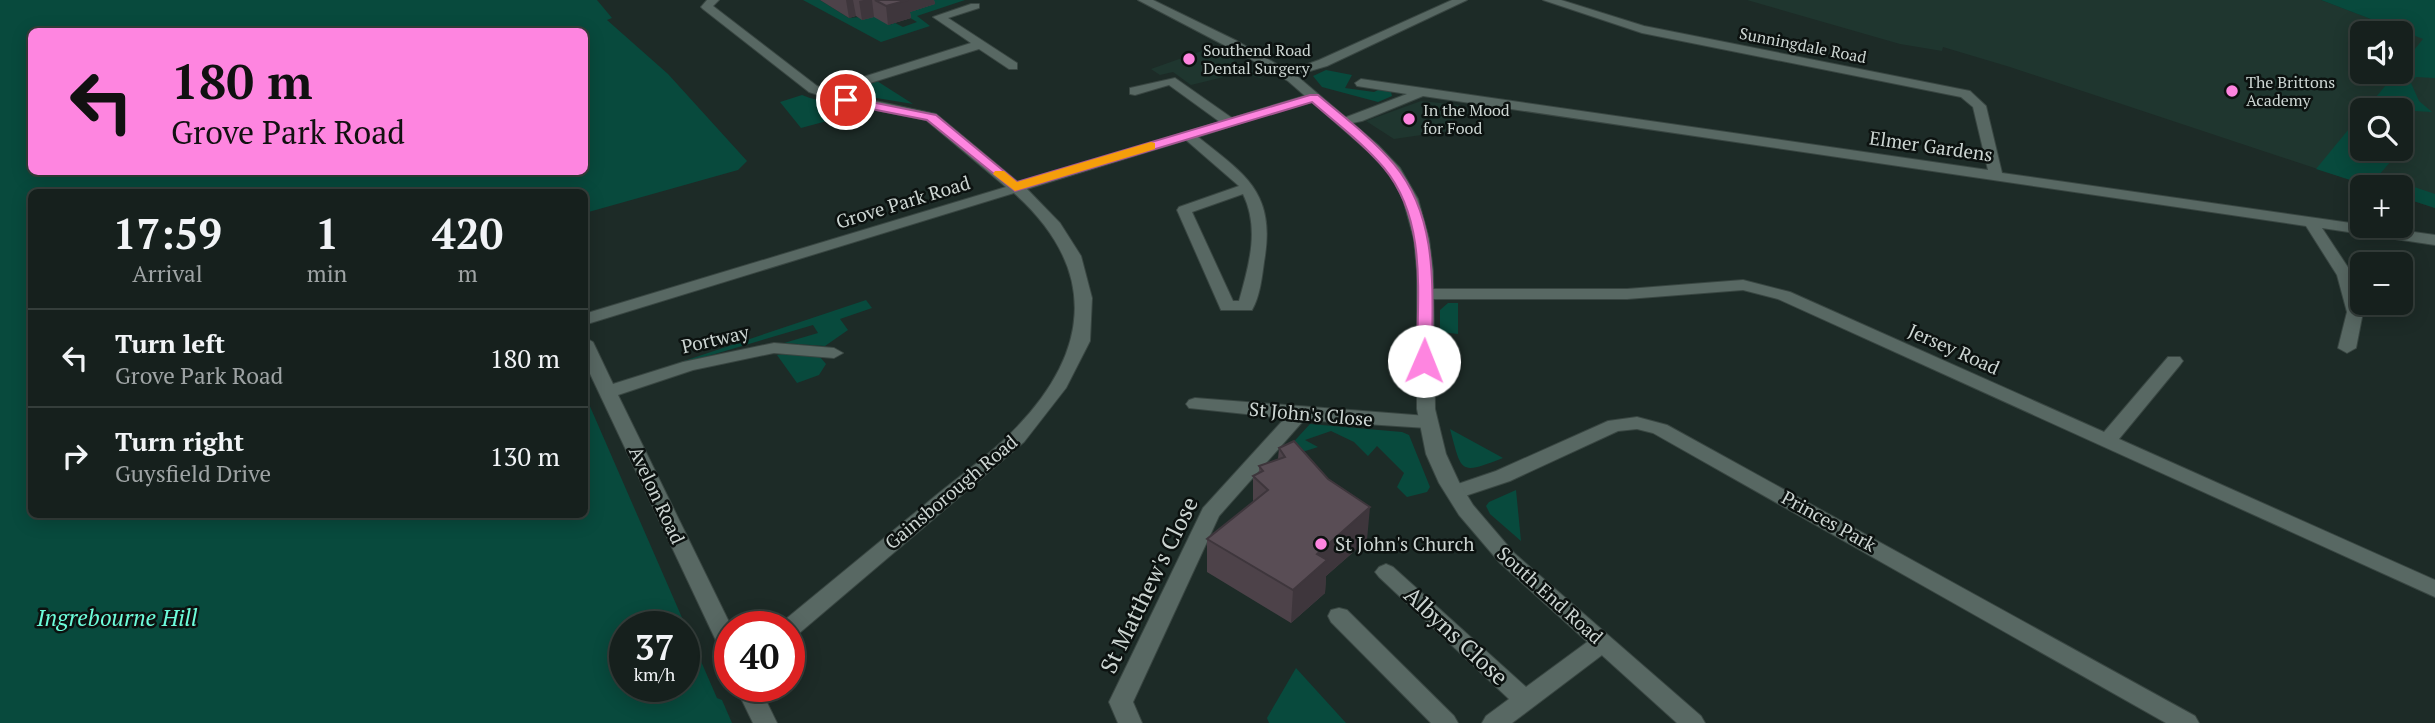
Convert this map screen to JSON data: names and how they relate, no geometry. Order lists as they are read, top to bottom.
{
  "streets": {
    "street": [
      "Sunningdale Road",
      "Elmer Gardens",
      "Grove Park Road",
      "Portway",
      "Jersey Road",
      "St John's Close",
      "Gainsborough Road",
      "Avelon Road",
      "Princes Park",
      "St Matthew's Close",
      "South End Road",
      "Albyns Close"
    ]
  },
  "crossings": [
    ["Sunningdale Road", "Elmer Gardens"],
    ["Grove Park Road", "Gainsborough Road"],
    ["Grove Park Road", "South End Road"],
    ["Portway", "Avelon Road"],
    ["Jersey Road", "South End Road"],
    ["St John's Close", "St Matthew's Close"],
    ["St John's Close", "South End Road"],
    ["Princes Park", "South End Road"],
    ["South End Road", "Albyns Close"]
  ],
  "parks": ["Ingrebourne Hill"],
  "places": [
    "Southend Road Dental Surgery",
    "The Brittons Academy",
    "In the Mood for Food",
    "St John's Church"
  ],
  "page": {
    "map_buttons": ["+", "−"],
    "turn": ["180 m", "Grove Park Road"],
    "eta": [
      "17:59",
      "Arrival",
      "1",
      "min",
      "420",
      "m"
    ],
    "list": [
      {
        "name": "Turn left",
        "note": "Grove Park Road",
        "value": "180 m"
      },
      {
        "name": "Turn right",
        "note": "Guysfield Drive",
        "value": "130 m"
      }
    ],
    "speed": "37 km/h",
    "limit": "40"
  }
}
